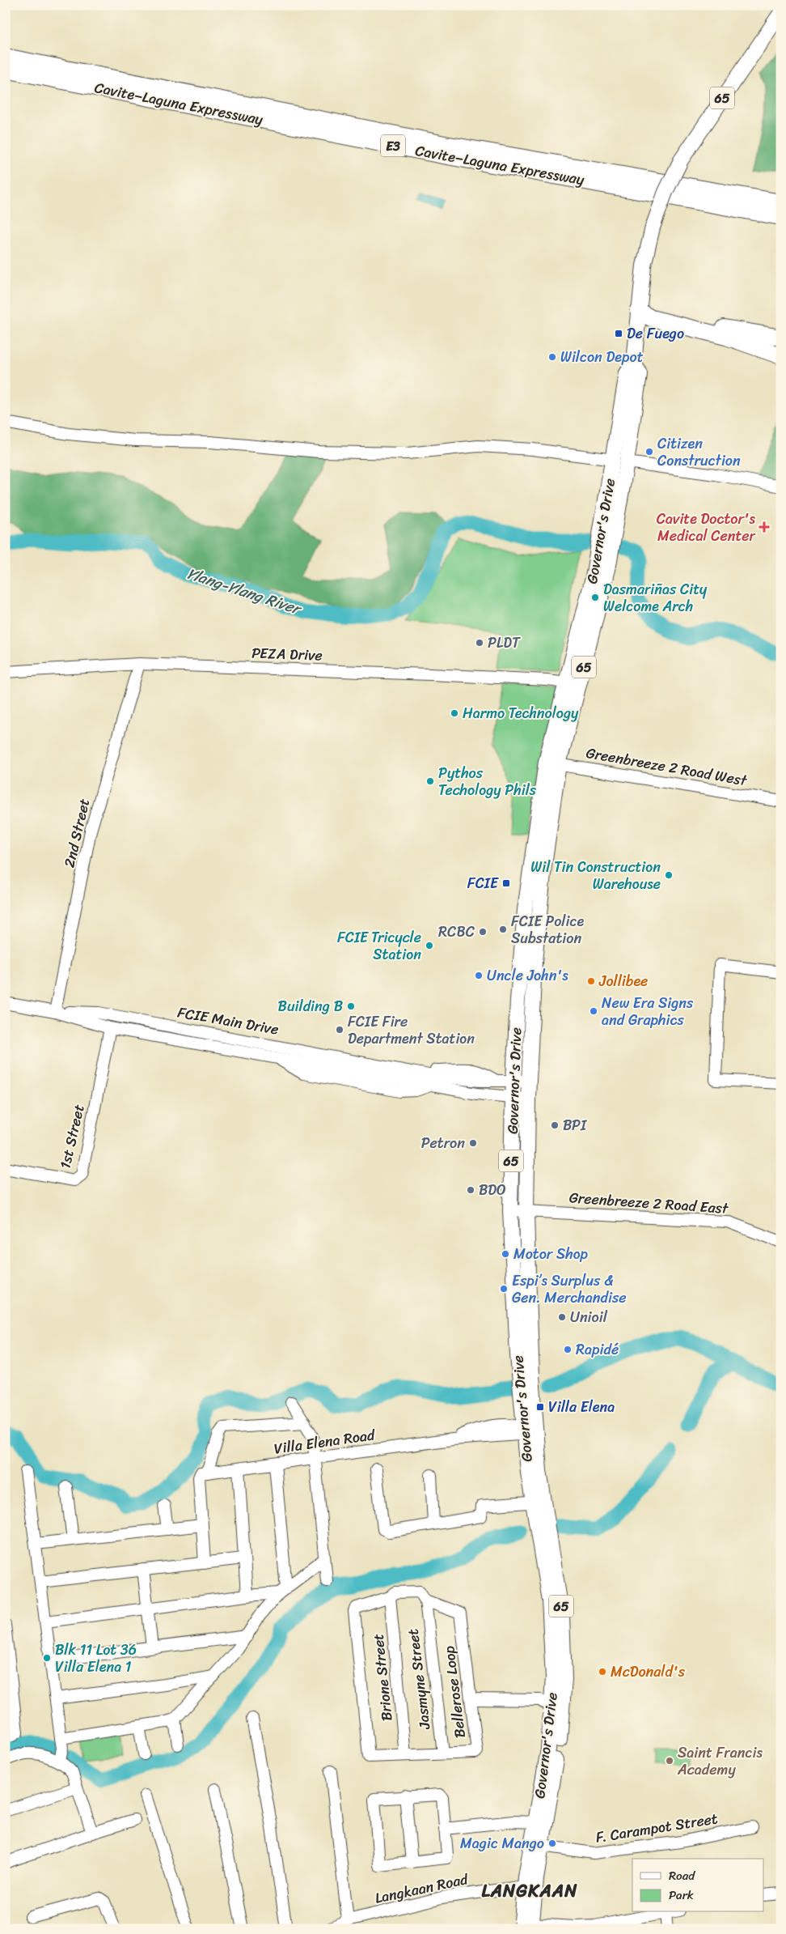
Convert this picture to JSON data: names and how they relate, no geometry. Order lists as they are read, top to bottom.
{
  "streets": {
    "highway": ["Cavite–Laguna Expressway", "E3"],
    "main road": ["65", "Governor's Drive"],
    "street": [
      "PEZA Drive",
      "Greenbreeze 2 Road West",
      "2nd Street",
      "FCIE Main Drive",
      "1st Street",
      "Greenbreeze 2 Road East",
      "Villa Elena Road",
      "Brione Street",
      "Jasmyne Street",
      "Bellerose Loop",
      "F. Carampot Street",
      "Langkaan Road"
    ]
  },
  "crossings": [
    ["Governor's Drive", "PEZA Drive"],
    ["Governor's Drive", "Greenbreeze 2 Road West"],
    ["Governor's Drive", "FCIE Main Drive"],
    ["Governor's Drive", "Greenbreeze 2 Road East"],
    ["Governor's Drive", "Villa Elena Road"],
    ["Governor's Drive", "F. Carampot Street"],
    ["Governor's Drive", "Langkaan Road"],
    ["PEZA Drive", "2nd Street"],
    ["2nd Street", "FCIE Main Drive"],
    ["FCIE Main Drive", "1st Street"],
    ["Brione Street", "Bellerose Loop"],
    ["Jasmyne Street", "Bellerose Loop"]
  ],
  "districts": ["LANGKAAN"],
  "water": ["Ylang-Ylang River"],
  "places": {
    "transit": ["De Fuego", "FCIE", "Villa Elena"],
    "other": [
      "Wilcon Depot",
      "Citizen Construction",
      "Dasmariñas City Welcome Arch",
      "PLDT",
      "Harmo Technology",
      "Pythos Techology Phils",
      "Wil Tin Construction Warehouse",
      "FCIE Police Substation",
      "RCBC",
      "FCIE Tricycle Station",
      "Uncle John's",
      "Jollibee",
      "Building B",
      "New Era Signs and Graphics",
      "FCIE Fire Department Station",
      "BPI",
      "Petron",
      "BDO",
      "Motor Shop",
      "Espi’s Surplus & Gen. Merchandise",
      "Unioil",
      "Rapidé",
      "Blk 11 Lot 36 Villa Elena 1",
      "McDonald's",
      "Saint Francis Academy",
      "Magic Mango"
    ],
    "health": ["Cavite Doctor's Medical Center"]
  },
  "legend": ["Road", "Park"]
}
